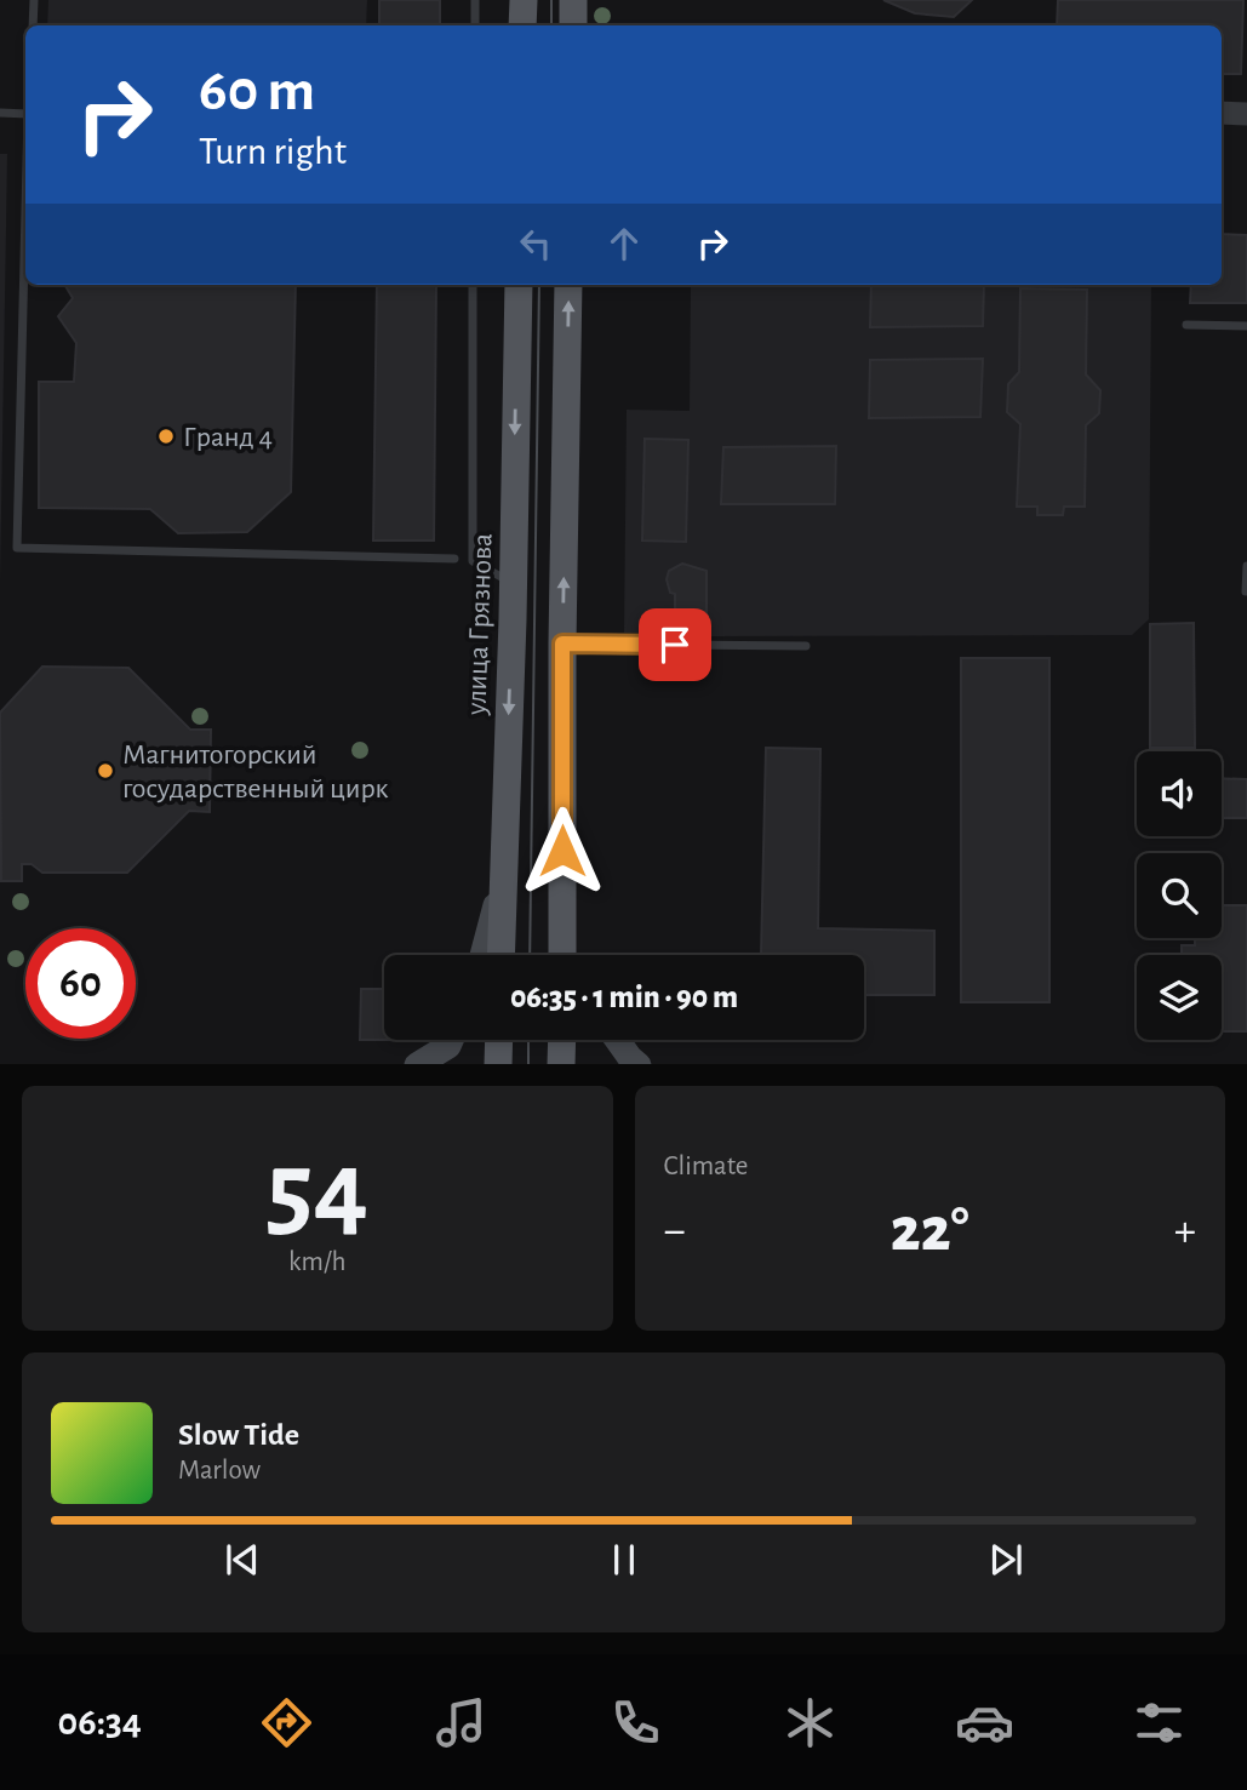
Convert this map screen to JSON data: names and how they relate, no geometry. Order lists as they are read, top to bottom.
{
  "streets": {
    "main road": ["улица Грязнова"]
  },
  "places": ["Гранд 4", "Магнитогорский государственный цирк"],
  "page": {
    "turn": ["60 m", "Turn right"],
    "limit": "60",
    "trip": "06:35 · 1 min · 90 m",
    "tile": [
      ["54", "km/h"],
      "Climate"
    ],
    "heat": ["−", "22°", "+"],
    "song": ["Slow Tide", "Marlow"],
    "tabs": "06:34"
  }
}
